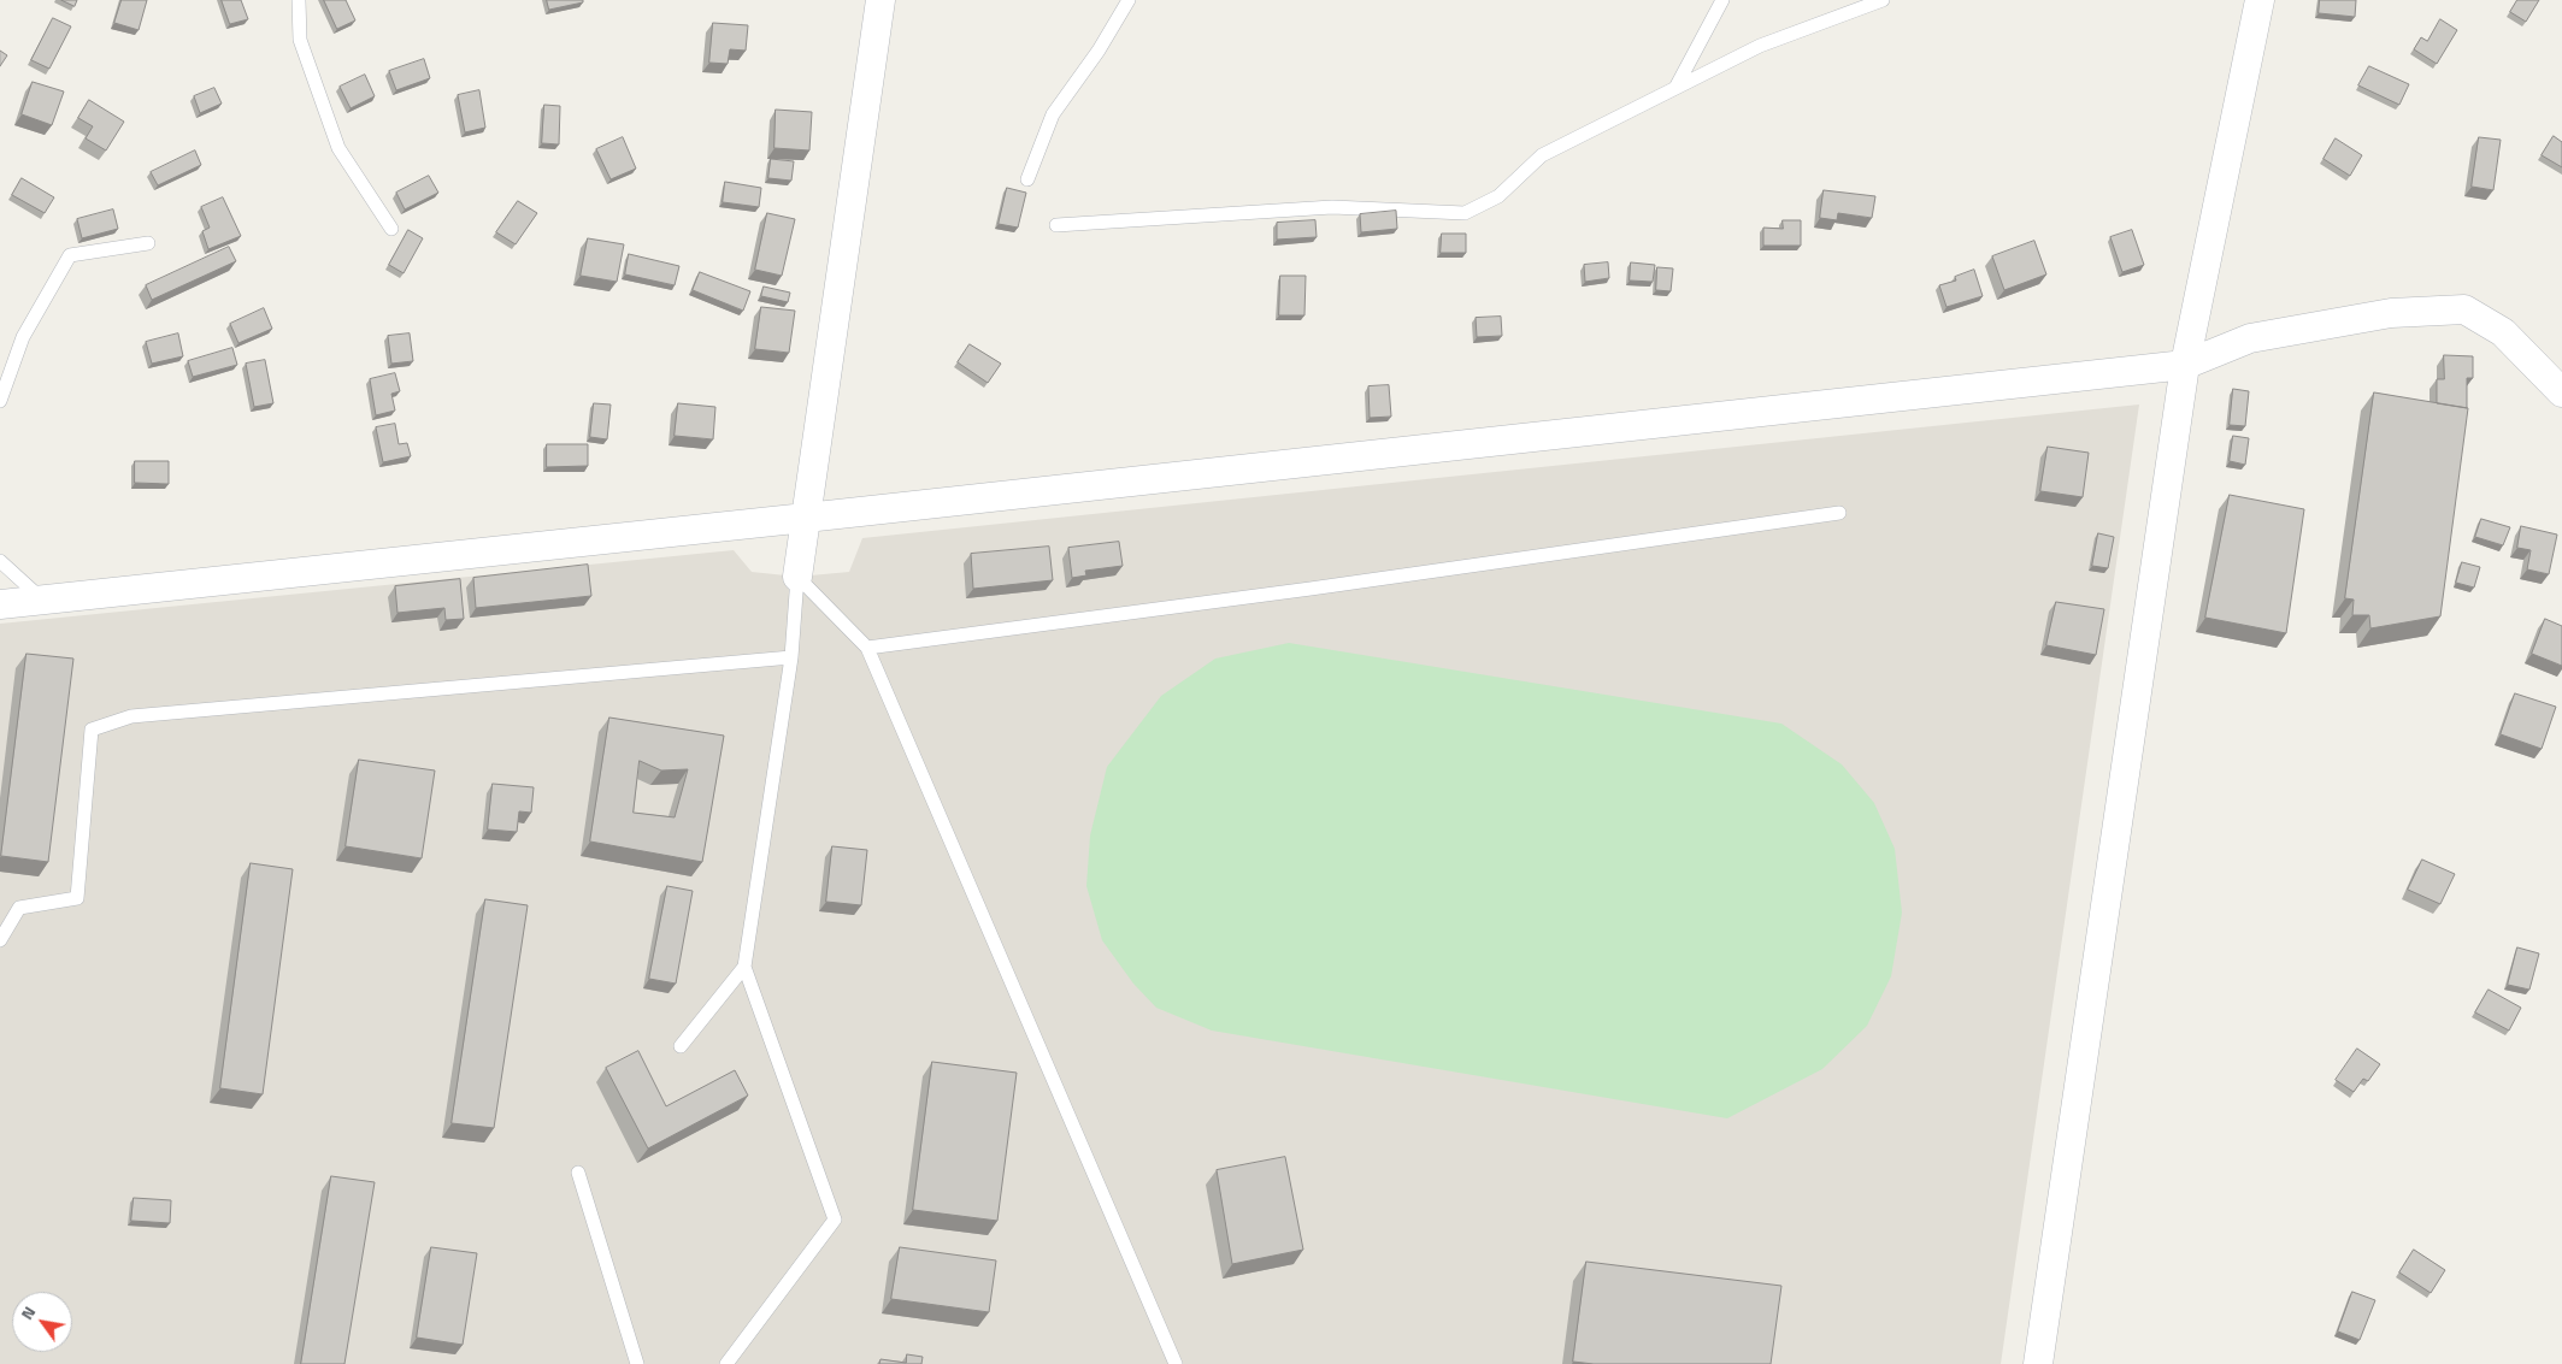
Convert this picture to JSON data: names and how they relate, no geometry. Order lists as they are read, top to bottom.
{
  "north": "top left"
}
